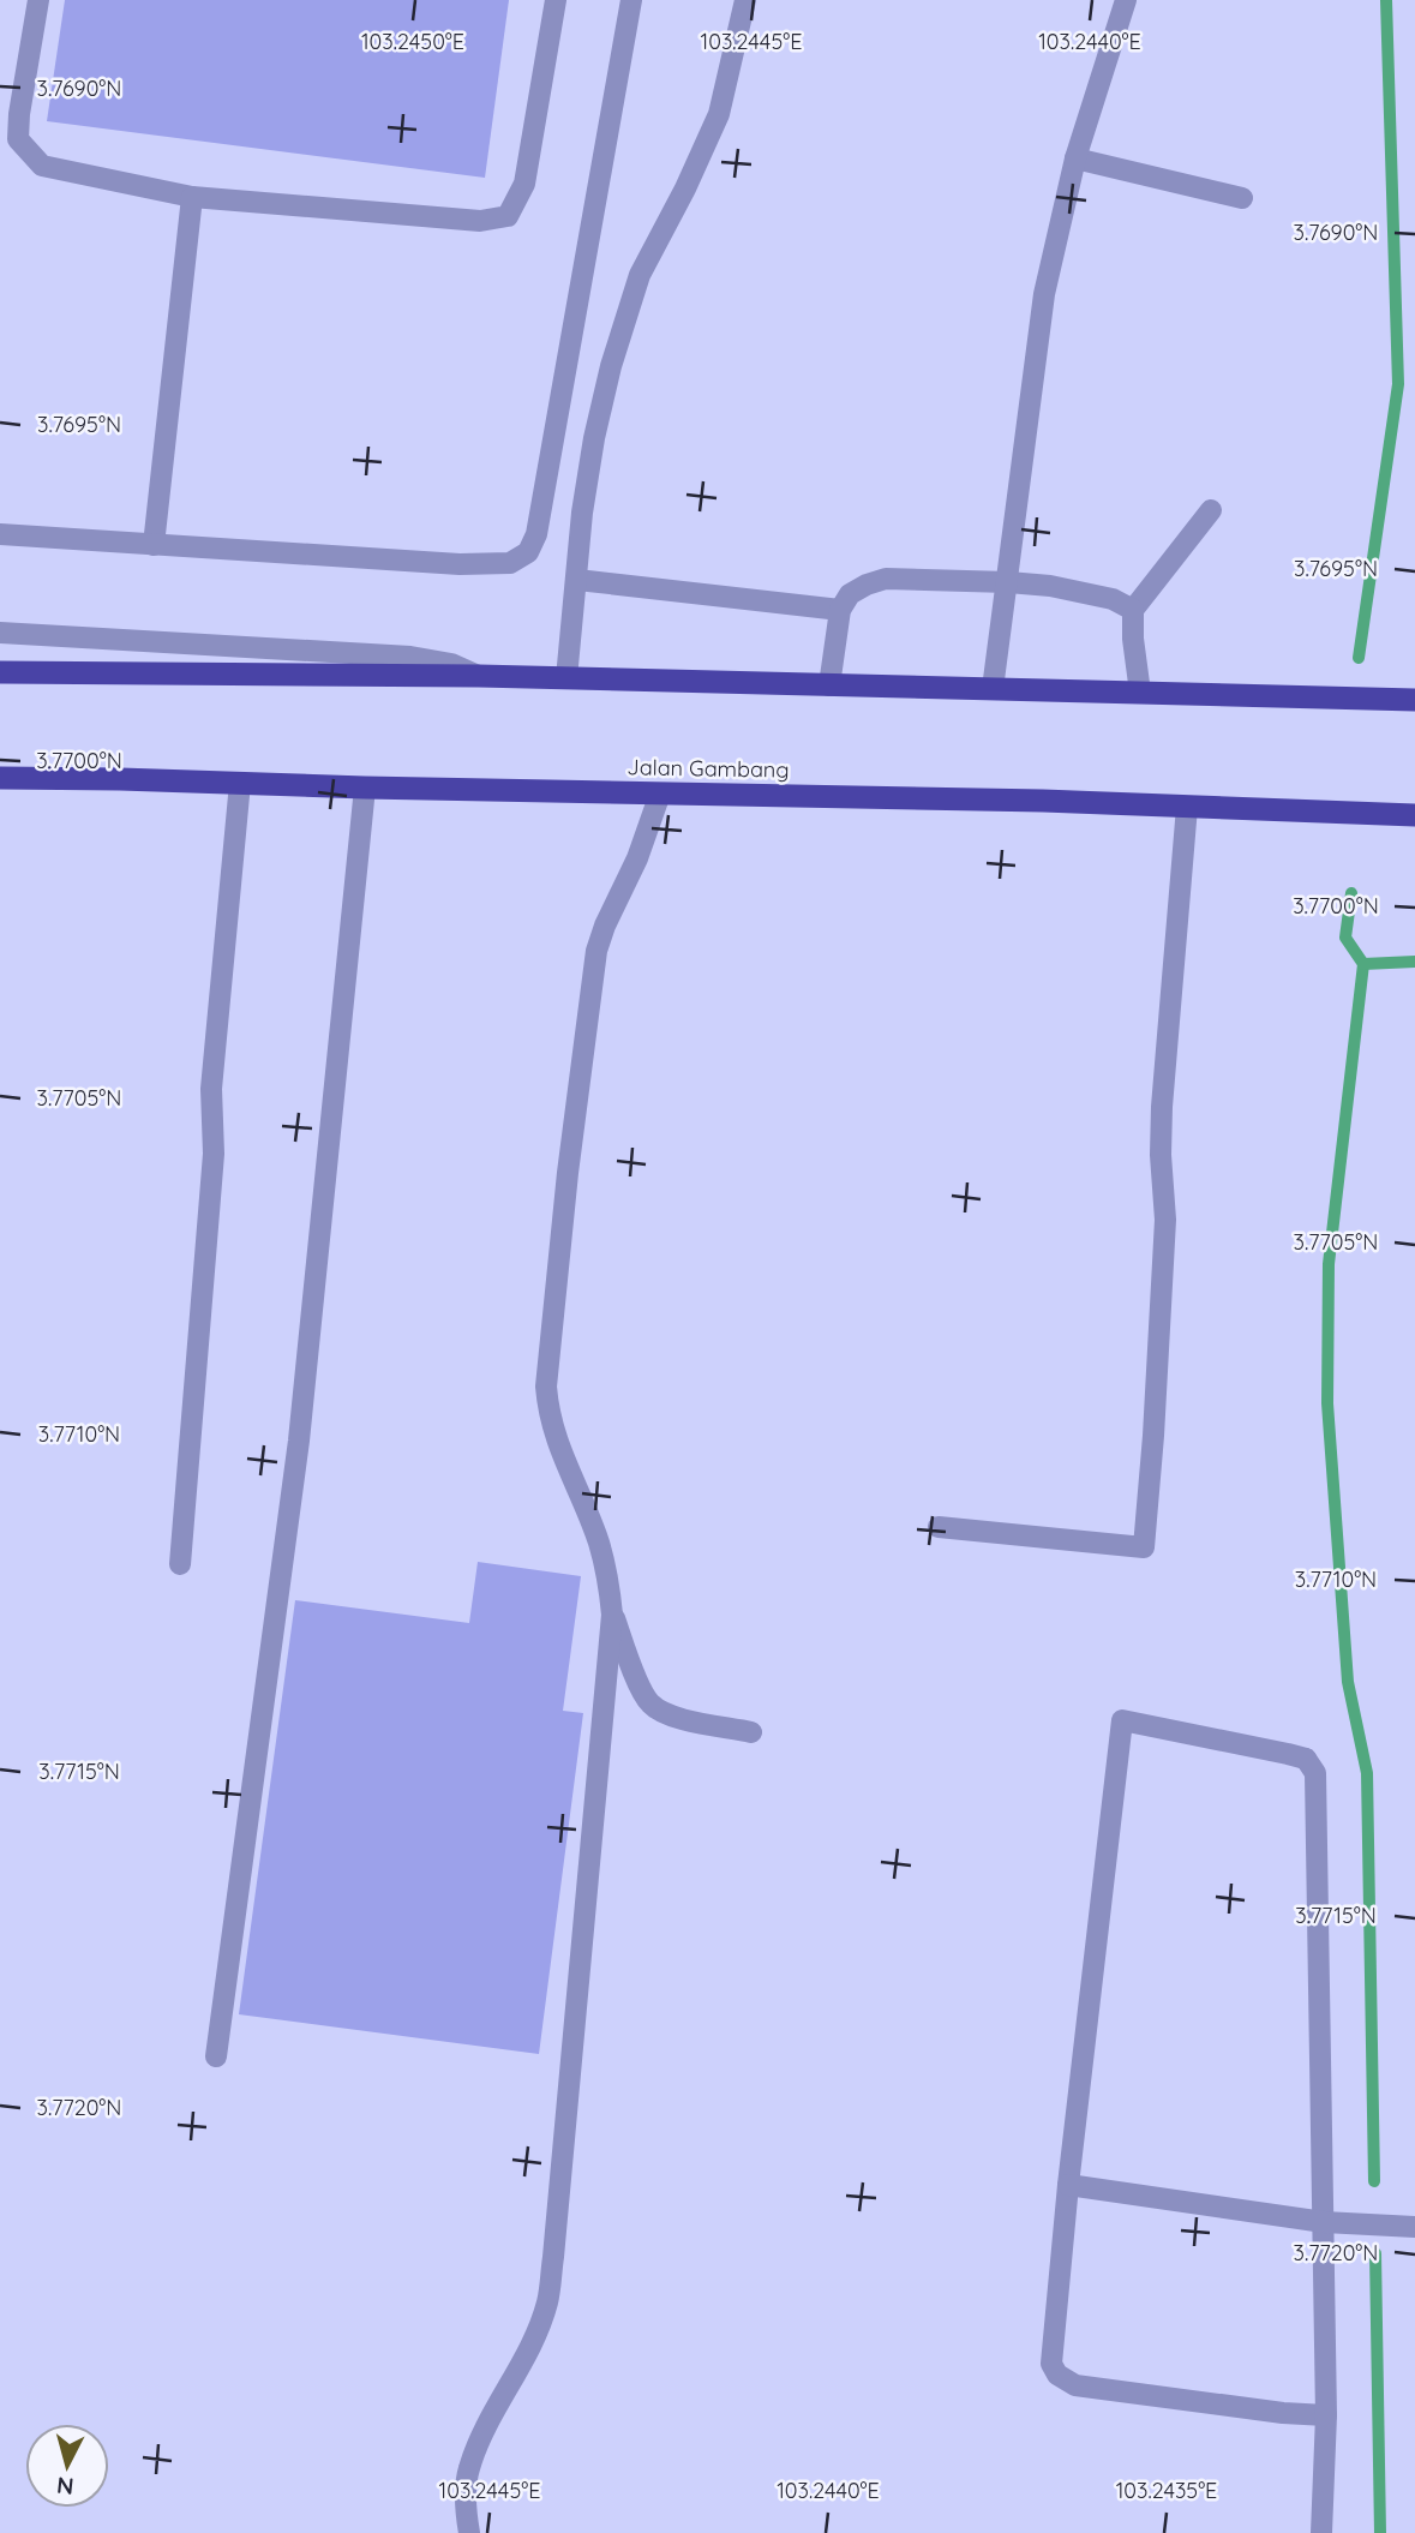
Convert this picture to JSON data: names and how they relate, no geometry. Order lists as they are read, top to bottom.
{
  "streets": {
    "highway": ["Jalan Gambang"]
  },
  "north": "bottom",
  "coordinates": [
    "103.2450°E",
    "103.2445°E",
    "103.2440°E",
    "3.7690°N",
    "3.7695°N",
    "3.7700°N",
    "3.7705°N",
    "3.7710°N",
    "3.7715°N",
    "3.7720°N",
    "103.2435°E"
  ]
}
